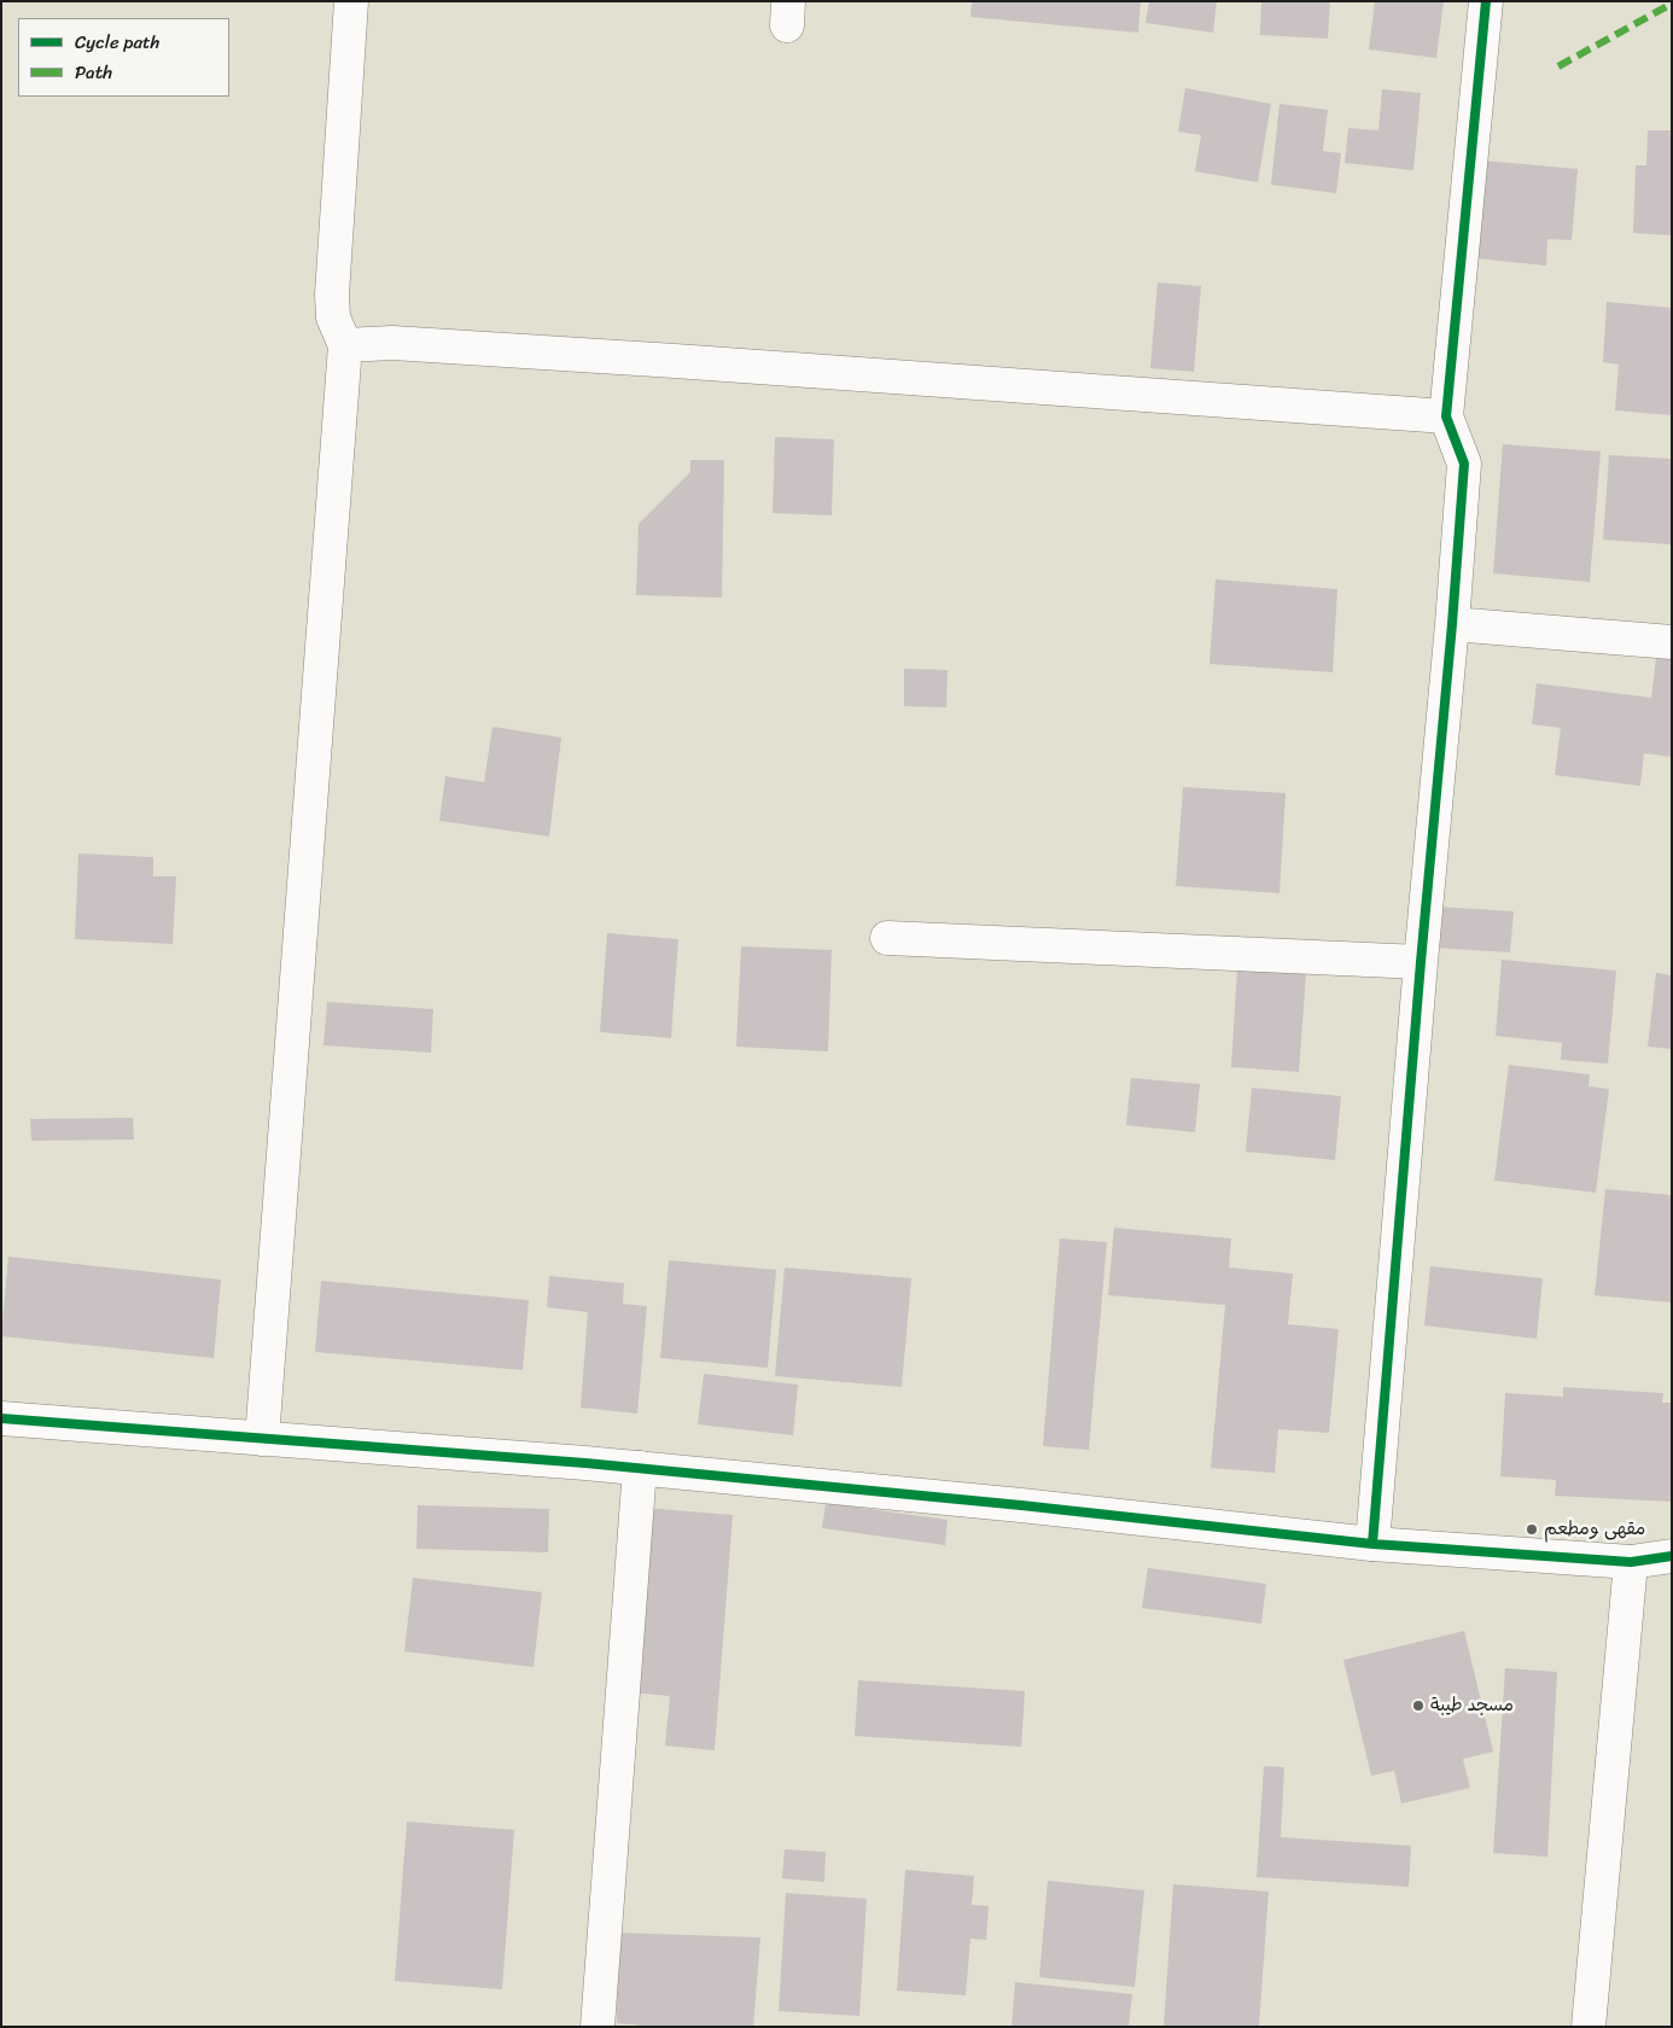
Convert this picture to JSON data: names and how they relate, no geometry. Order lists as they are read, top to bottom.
{
  "places": ["مقهى ومطعم", "مسجد طيبة"],
  "legend": ["Cycle path", "Path"]
}
